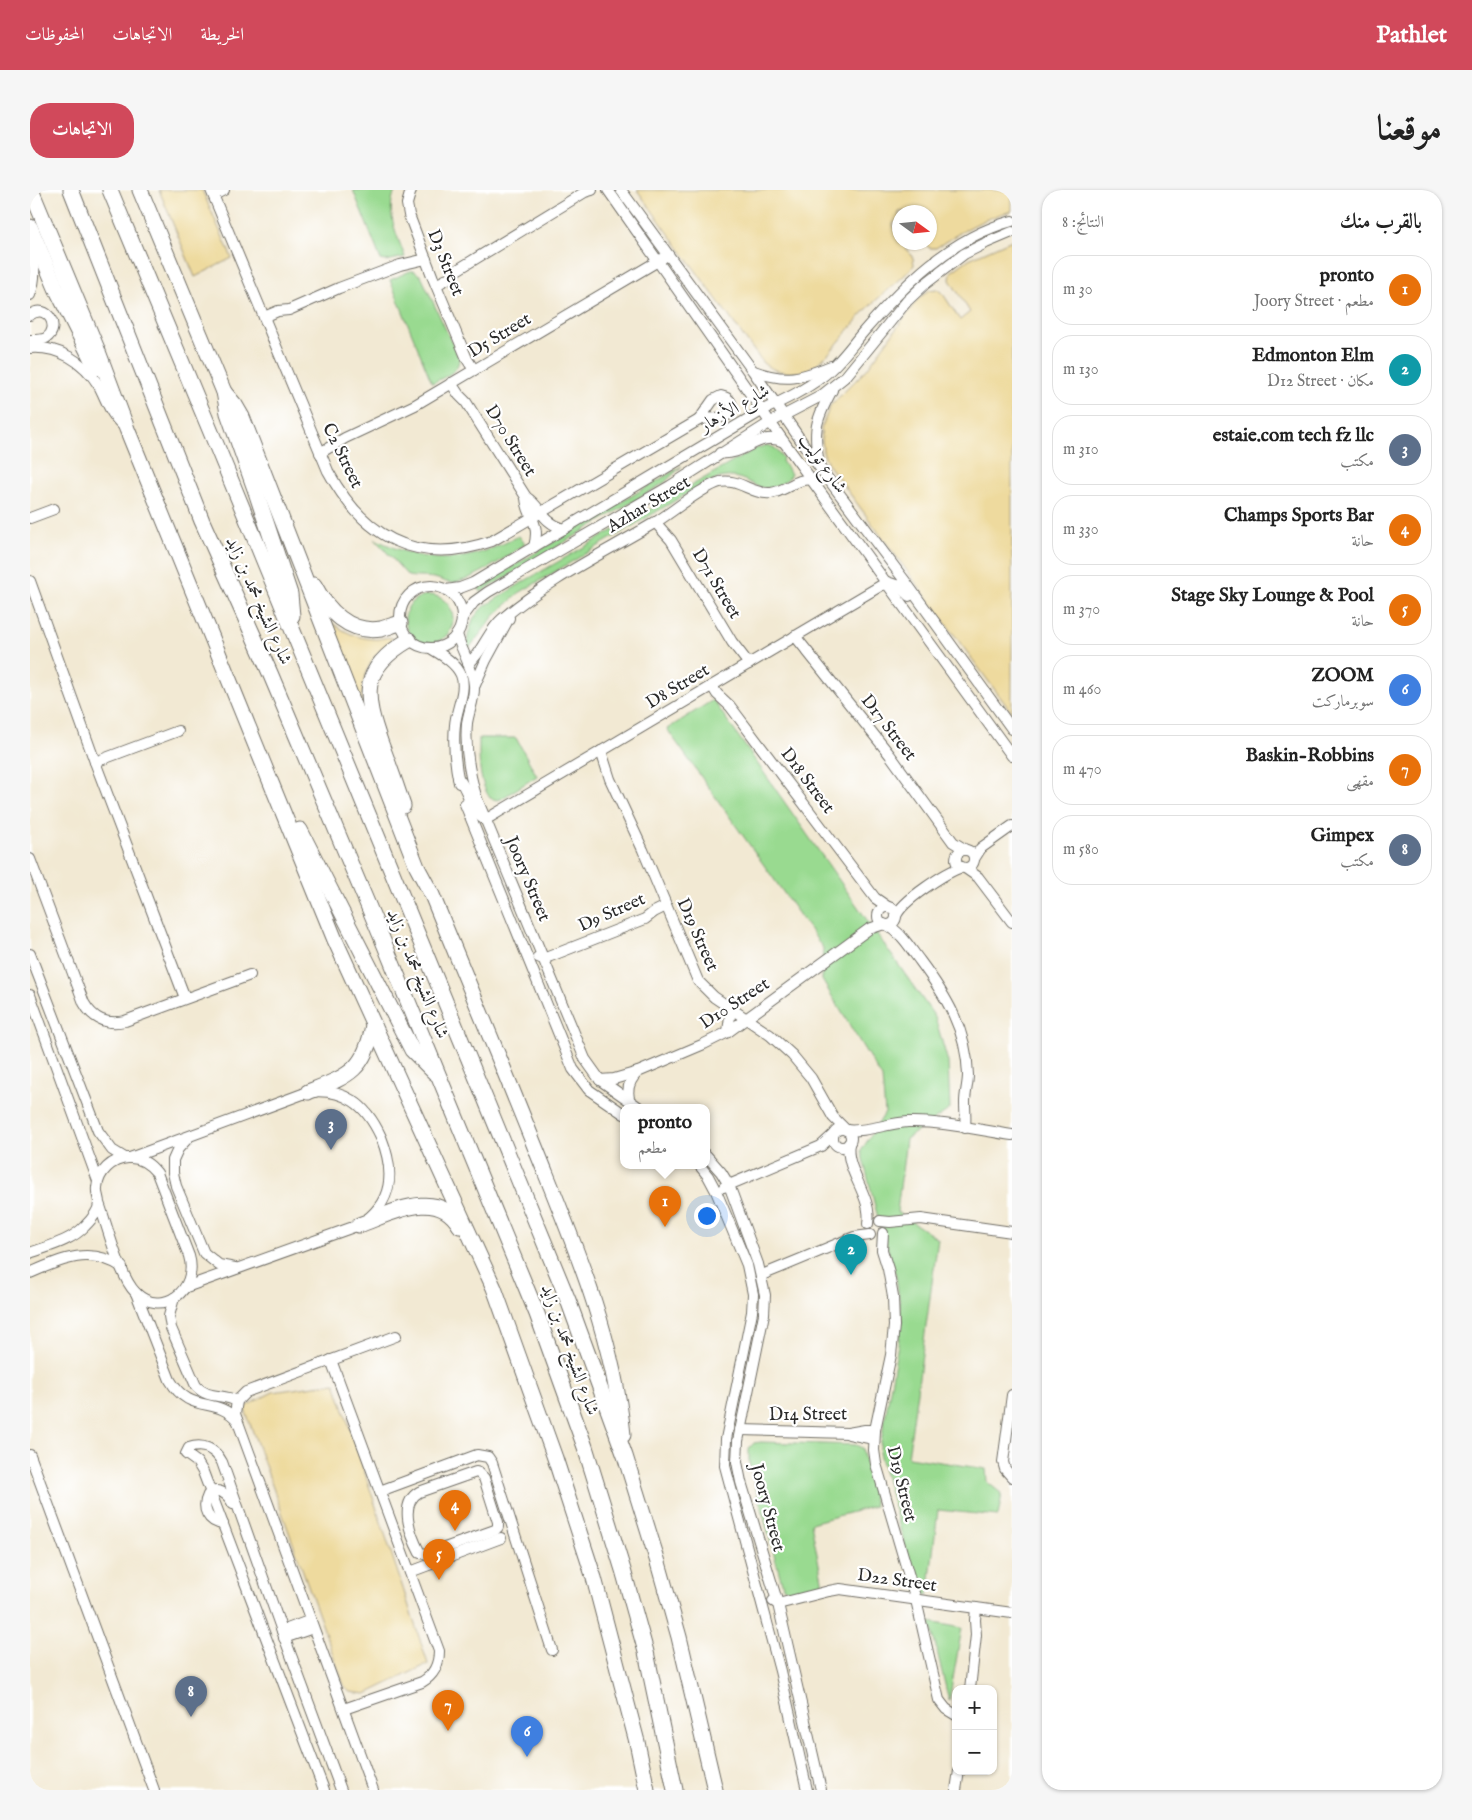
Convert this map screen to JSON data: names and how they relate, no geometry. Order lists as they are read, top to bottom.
{
  "streets": {
    "highway": ["شارع الشيخ محمد بن زايد"],
    "street": [
      "D3 Street",
      "D5 Street",
      "شارع الأزهار",
      "D70 Street",
      "C2 Street",
      "شارع توليب",
      "Azhar Street",
      "D71 Street",
      "D8 Street",
      "D17 Street",
      "D18 Street",
      "Joory Street",
      "D9 Street",
      "D19 Street",
      "D10 Street",
      "D14 Street",
      "D22 Street"
    ]
  },
  "crossings": [
    ["D3 Street", "D5 Street"],
    ["D5 Street", "D70 Street"],
    ["D5 Street", "C2 Street"],
    ["D5 Street", "شارع توليب"],
    ["شارع الأزهار", "D70 Street"],
    ["شارع الأزهار", "شارع توليب"],
    ["شارع الأزهار", "Joory Street"],
    ["D70 Street", "C2 Street"],
    ["شارع توليب", "Azhar Street"],
    ["شارع توليب", "D8 Street"],
    ["Azhar Street", "D71 Street"],
    ["Azhar Street", "Joory Street"],
    ["D71 Street", "D8 Street"],
    ["D8 Street", "D17 Street"],
    ["D8 Street", "D18 Street"],
    ["D8 Street", "Joory Street"],
    ["D8 Street", "D19 Street"],
    ["D18 Street", "D10 Street"],
    ["Joory Street", "D9 Street"],
    ["Joory Street", "D10 Street"],
    ["Joory Street", "D14 Street"],
    ["Joory Street", "D22 Street"],
    ["D9 Street", "D19 Street"],
    ["D19 Street", "D10 Street"],
    ["D19 Street", "D14 Street"],
    ["D19 Street", "D22 Street"]
  ],
  "north": "right",
  "page": {
    "header": "Pathlet",
    "nav": ["الخريطة", "الاتجاهات", "المحفوظات"],
    "title": "موقعنا",
    "buttons": "الاتجاهات",
    "heading": ["بالقرب منك", "النتائج: 8"],
    "list": [
      {
        "mark": "1",
        "name": "pronto",
        "note": "مطعم · Joory Street",
        "value": "30 m"
      },
      {
        "mark": "2",
        "name": "Edmonton Elm",
        "note": "مكان · D12 Street",
        "value": "130 m"
      },
      {
        "mark": "3",
        "name": "estaie.com tech fz llc",
        "note": "مكتب",
        "value": "310 m"
      },
      {
        "mark": "4",
        "name": "Champs Sports Bar",
        "note": "حانة",
        "value": "330 m"
      },
      {
        "mark": "5",
        "name": "Stage Sky Lounge & Pool",
        "note": "حانة",
        "value": "370 m"
      },
      {
        "mark": "6",
        "name": "ZOOM",
        "note": "سوبرماركت",
        "value": "460 m"
      },
      {
        "mark": "7",
        "name": "Baskin-Robbins",
        "note": "مقهى",
        "value": "470 m"
      },
      {
        "mark": "8",
        "name": "Gimpex",
        "note": "مكتب",
        "value": "580 m"
      }
    ],
    "popup": ["pronto", "مطعم"],
    "pins": [
      "3",
      "1",
      "2",
      "4",
      "5",
      "8",
      "7",
      "6"
    ],
    "map_buttons": ["+", "−"]
  }
}
